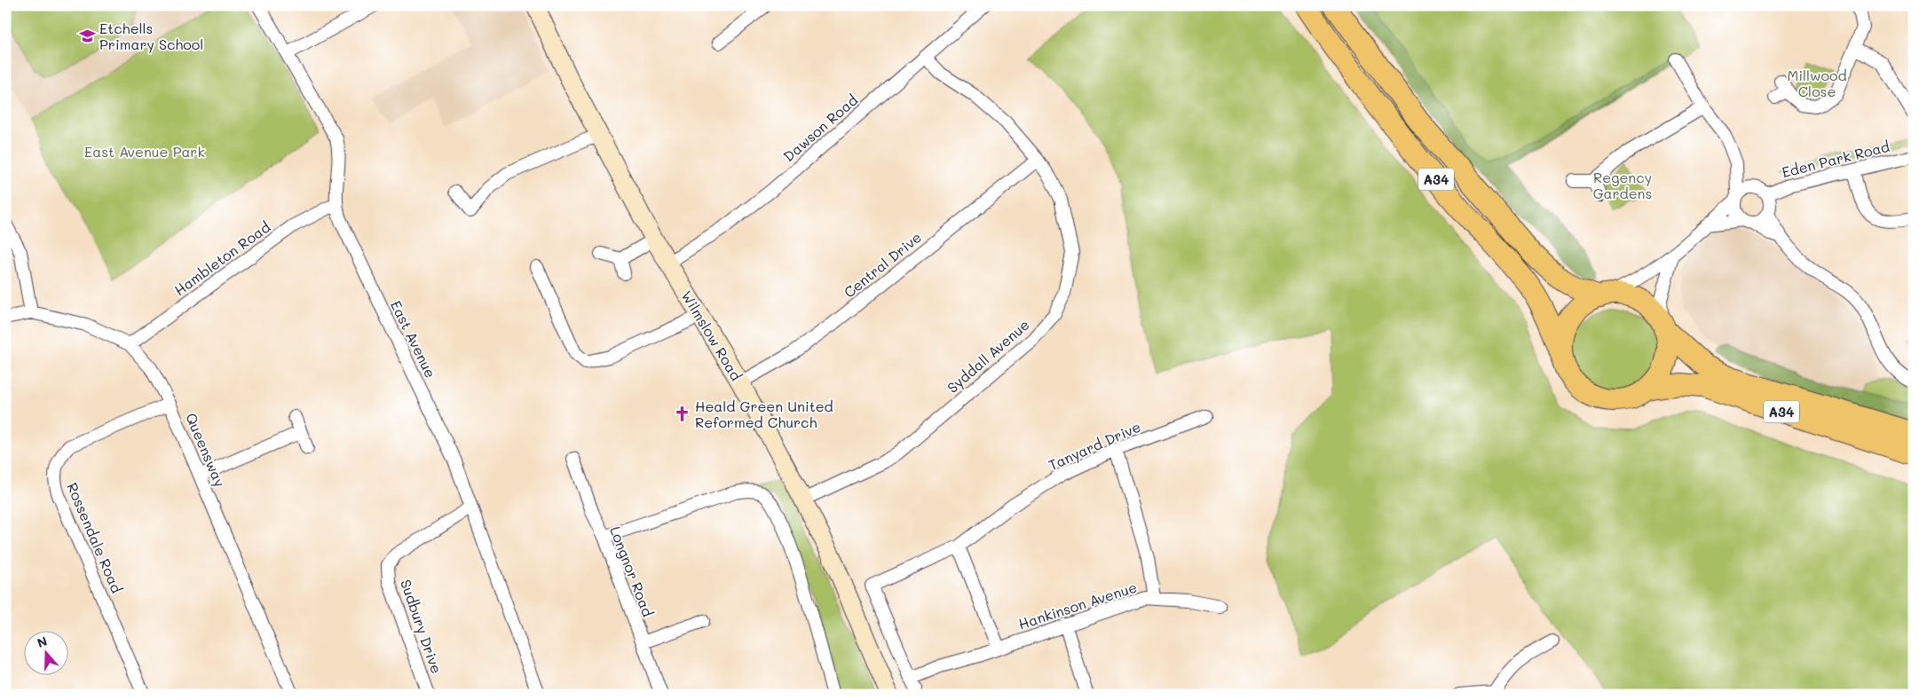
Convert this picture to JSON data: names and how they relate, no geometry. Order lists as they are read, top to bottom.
{
  "streets": {
    "highway": ["A34"],
    "main road": ["Wilmslow Road"],
    "street": [
      "Dawson Road",
      "Eden Park Road",
      "Hambleton Road",
      "Central Drive",
      "East Avenue",
      "Syddall Avenue",
      "Tanyard Drive",
      "Queensway",
      "Rossendale Road",
      "Longnor Road",
      "Hankinson Avenue",
      "Sudbury Drive"
    ]
  },
  "crossings": [
    ["Dawson Road", "Wilmslow Road"],
    ["Dawson Road", "Syddall Avenue"],
    ["Hambleton Road", "East Avenue"],
    ["Hambleton Road", "Queensway"],
    ["Central Drive", "Wilmslow Road"],
    ["Central Drive", "Syddall Avenue"],
    ["Wilmslow Road", "Syddall Avenue"],
    ["East Avenue", "Sudbury Drive"],
    ["Tanyard Drive", "Hankinson Avenue"],
    ["Queensway", "Rossendale Road"]
  ],
  "parks": ["Millwood Close", "East Avenue Park", "Regency Gardens"],
  "places": {
    "school or university": ["Etchells Primary School"],
    "church": ["Heald Green United Reformed Church"]
  },
  "north": "top"
}
